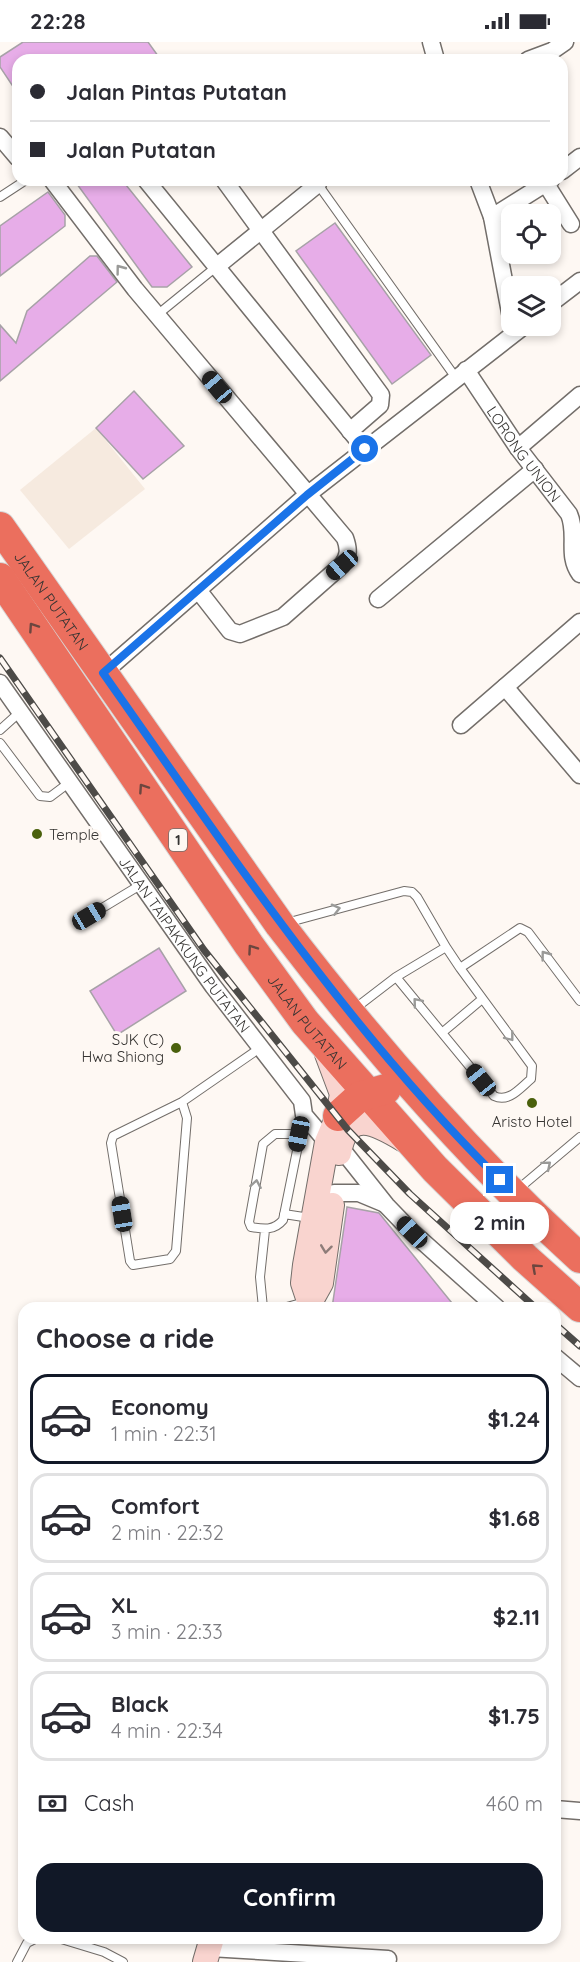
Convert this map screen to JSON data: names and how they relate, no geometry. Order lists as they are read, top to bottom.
{
  "streets": {
    "highway": ["JALAN PUTATAN", "1"],
    "street": ["LORONG UNION", "JALAN TAIPAKKUNG PUTATAN"]
  },
  "places": ["Temple", "SJK (C) Hwa Shiong", "Aristo Hotel"],
  "page": {
    "status": "22:28",
    "banner": ["Jalan Pintas Putatan", "Jalan Putatan"],
    "bubble": "2 min",
    "heading": "Choose a ride",
    "list": [
      {
        "name": "Economy",
        "note": "1 min · 22:31",
        "value": "$1.24"
      },
      {
        "name": "Comfort",
        "note": "2 min · 22:32",
        "value": "$1.68"
      },
      {
        "name": "XL",
        "note": "3 min · 22:33",
        "value": "$2.11"
      },
      {
        "name": "Black",
        "note": "4 min · 22:34",
        "value": "$1.75"
      }
    ],
    "pay": ["Cash", "460 m"],
    "buttons": "Confirm"
  }
}
